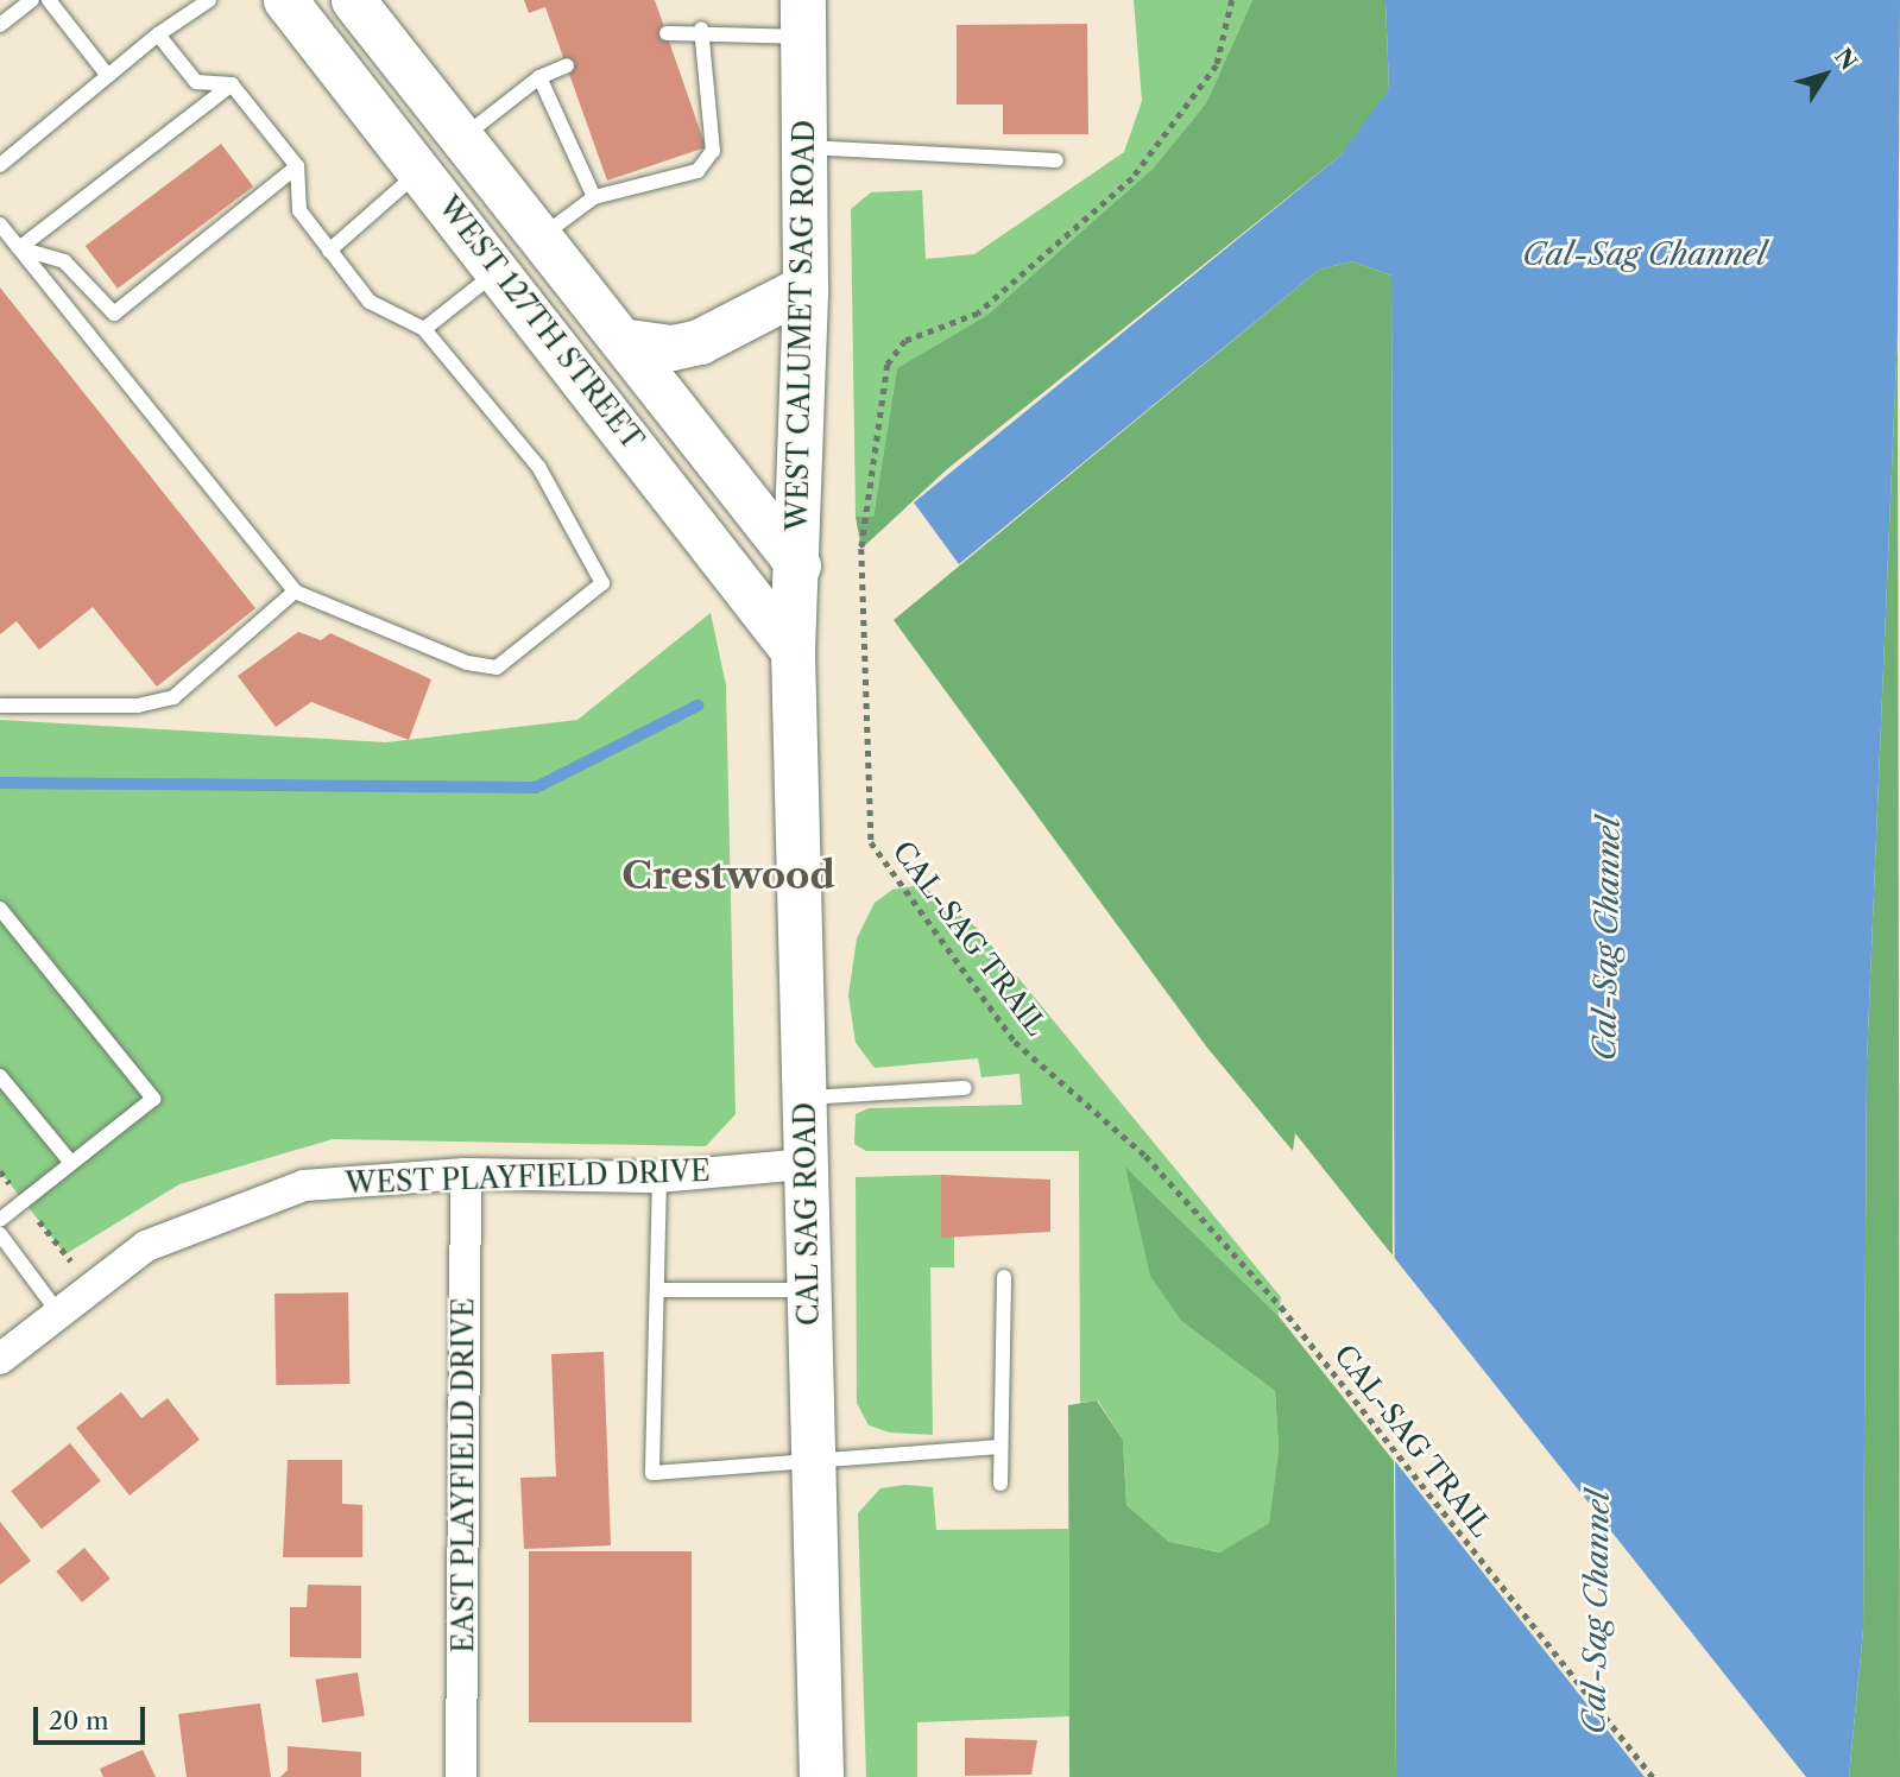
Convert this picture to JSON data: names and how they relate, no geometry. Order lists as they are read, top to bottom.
{
  "streets": {
    "main road": ["WEST 127TH STREET", "WEST CALUMET SAG ROAD", "CAL SAG ROAD"],
    "street": ["WEST PLAYFIELD DRIVE", "EAST PLAYFIELD DRIVE"],
    "path": ["CAL-SAG TRAIL"]
  },
  "crossings": [
    ["WEST 127TH STREET", "WEST CALUMET SAG ROAD"],
    ["WEST 127TH STREET", "CAL SAG ROAD"],
    ["WEST CALUMET SAG ROAD", "CAL SAG ROAD"],
    ["WEST PLAYFIELD DRIVE", "CAL SAG ROAD"],
    ["WEST PLAYFIELD DRIVE", "EAST PLAYFIELD DRIVE"]
  ],
  "districts": ["Crestwood"],
  "water": ["Cal-Sag Channel"],
  "scale_bar": "20 m",
  "north": "top right"
}
